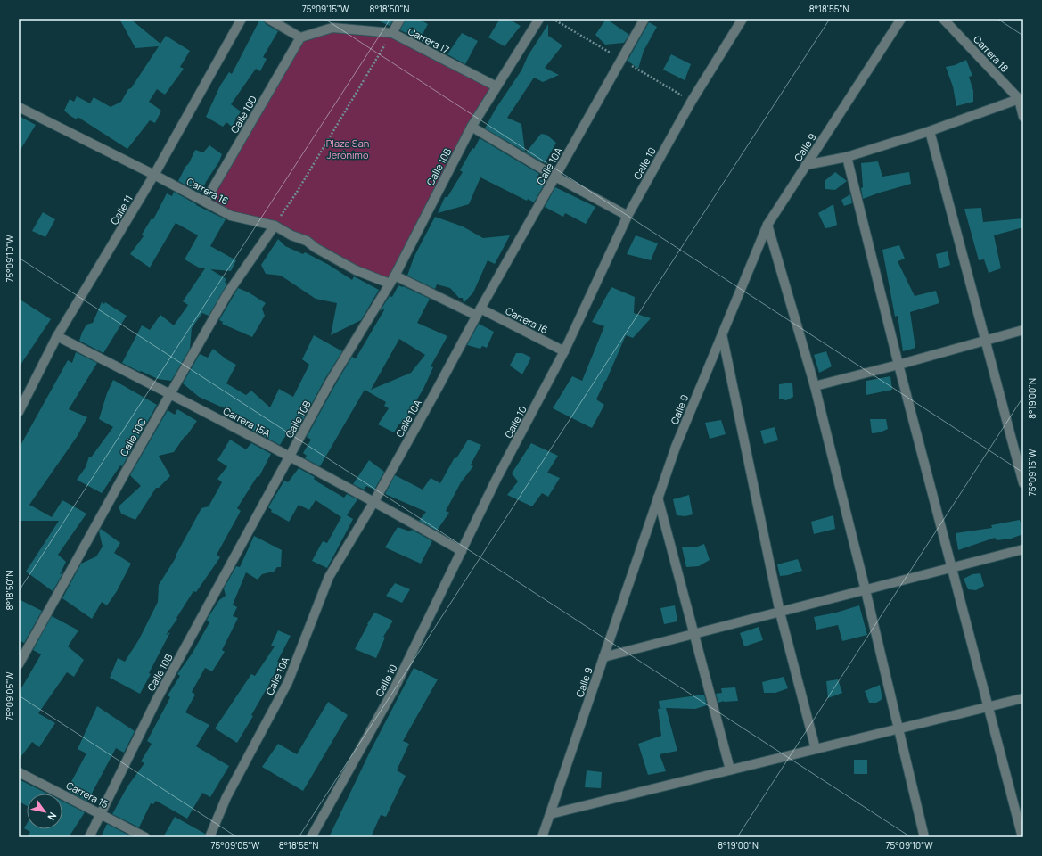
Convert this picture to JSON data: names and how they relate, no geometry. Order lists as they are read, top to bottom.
{
  "streets": {
    "street": [
      "Carrera 17",
      "Carrera 18",
      "Calle 10D",
      "Calle 9",
      "Calle 10",
      "Calle 10A",
      "Calle 10B",
      "Carrera 16",
      "Calle 11",
      "Carrera 15A",
      "Calle 10C",
      "Carrera 15"
    ]
  },
  "crossings": [
    ["Carrera 17", "Calle 10D"],
    ["Carrera 17", "Calle 10B"],
    ["Calle 10D", "Carrera 16"],
    ["Calle 10", "Carrera 16"],
    ["Calle 10", "Carrera 15A"],
    ["Calle 10A", "Carrera 16"],
    ["Calle 10A", "Carrera 15A"],
    ["Calle 10B", "Carrera 16"],
    ["Calle 10B", "Carrera 15A"],
    ["Calle 10B", "Carrera 15"],
    ["Carrera 16", "Calle 11"],
    ["Carrera 16", "Calle 10C"],
    ["Calle 11", "Carrera 15A"],
    ["Carrera 15A", "Calle 10C"]
  ],
  "parks": ["Plaza San Jerónimo"],
  "north": "bottom right",
  "coordinates": [
    "75°09'15\"W",
    "8°18'50\"N",
    "8°18'55\"N",
    "75°09'10\"W",
    "8°19'00\"N",
    "75°09'05\"W"
  ]
}
